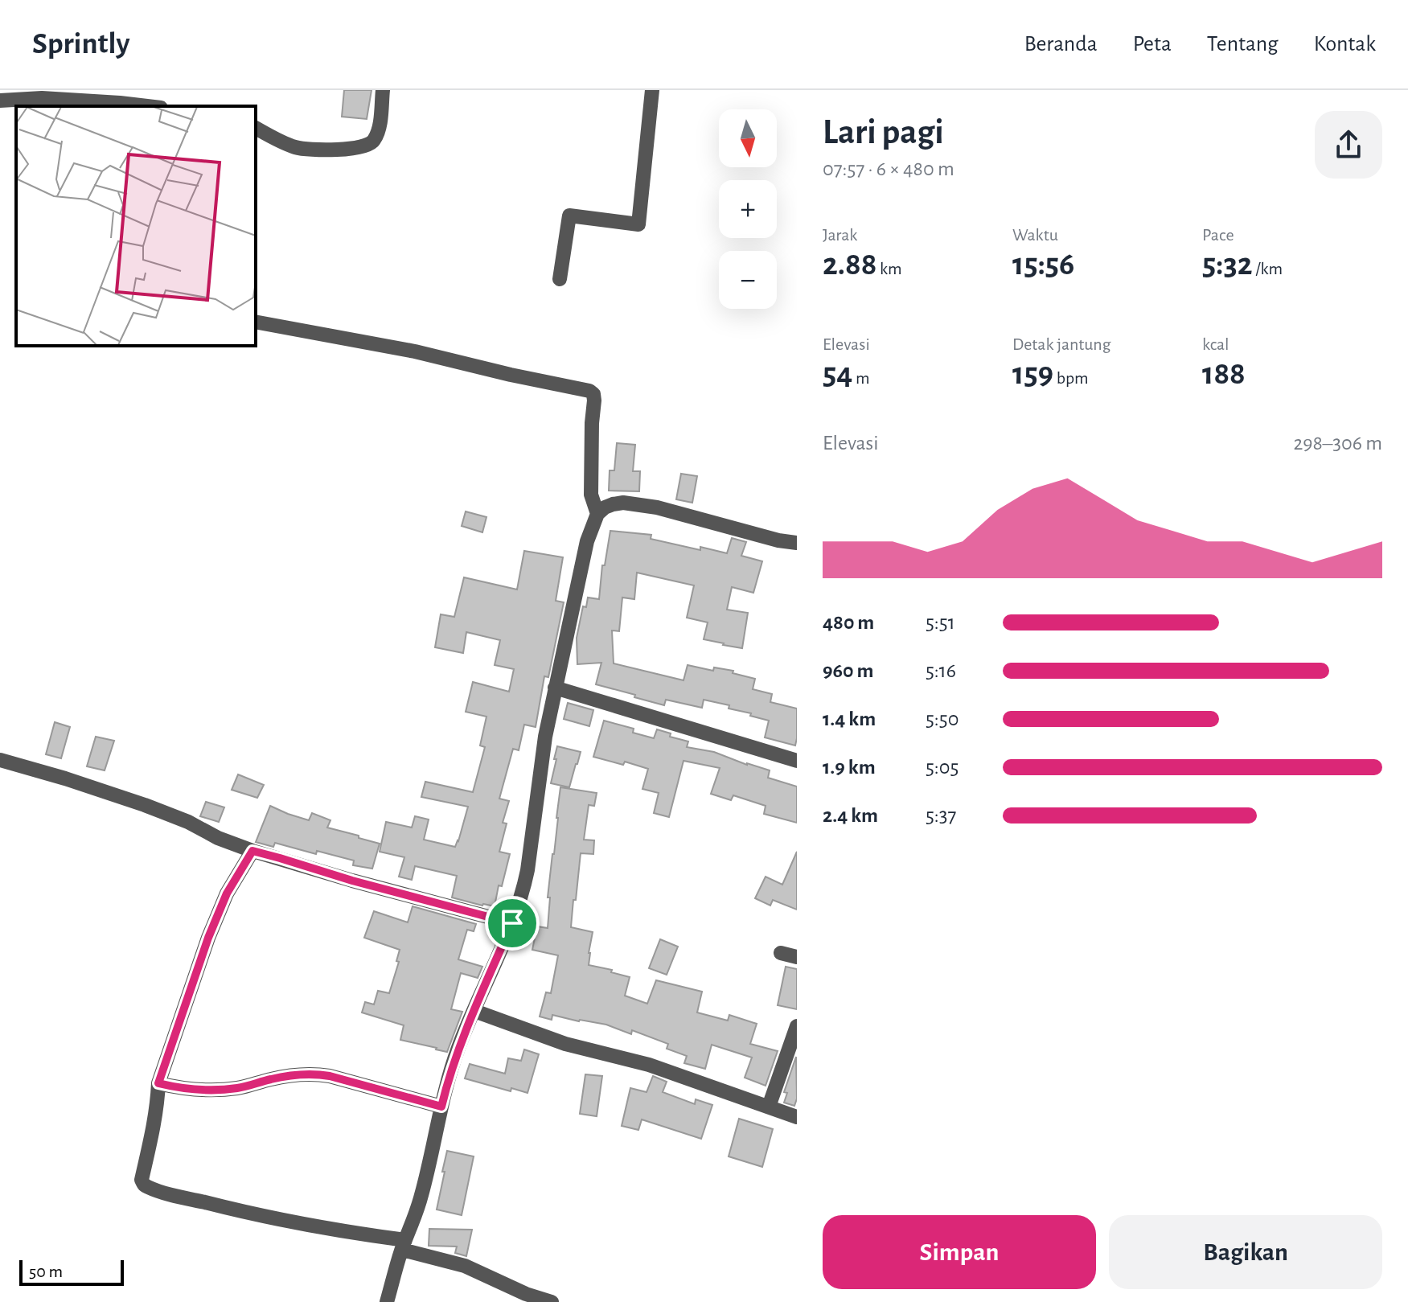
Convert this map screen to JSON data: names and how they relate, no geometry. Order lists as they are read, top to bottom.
{
  "scale_bar": "50 m",
  "north": "bottom",
  "page": {
    "header": "Sprintly",
    "nav": [
      "Beranda",
      "Peta",
      "Tentang",
      "Kontak"
    ],
    "heading": ["Lari pagi", "07:57 · 6 × 480 m"],
    "map_buttons": ["+", "−"],
    "stats": [
      ["Jarak", "2.88 km"],
      ["Waktu", "15:56"],
      ["Pace", "5:32 /km"],
      ["Elevasi", "54 m"],
      ["Detak jantung", "159 bpm"],
      ["kcal", "188"]
    ],
    "chart": ["Elevasi", "298–306 m"],
    "list": [
      {
        "name": "480 m",
        "note": "5:51"
      },
      {
        "name": "960 m",
        "note": "5:16"
      },
      {
        "name": "1.4 km",
        "note": "5:50"
      },
      {
        "name": "1.9 km",
        "note": "5:05"
      },
      {
        "name": "2.4 km",
        "note": "5:37"
      }
    ],
    "buttons": ["Simpan", "Bagikan"],
    "scale": "50 m"
  }
}
